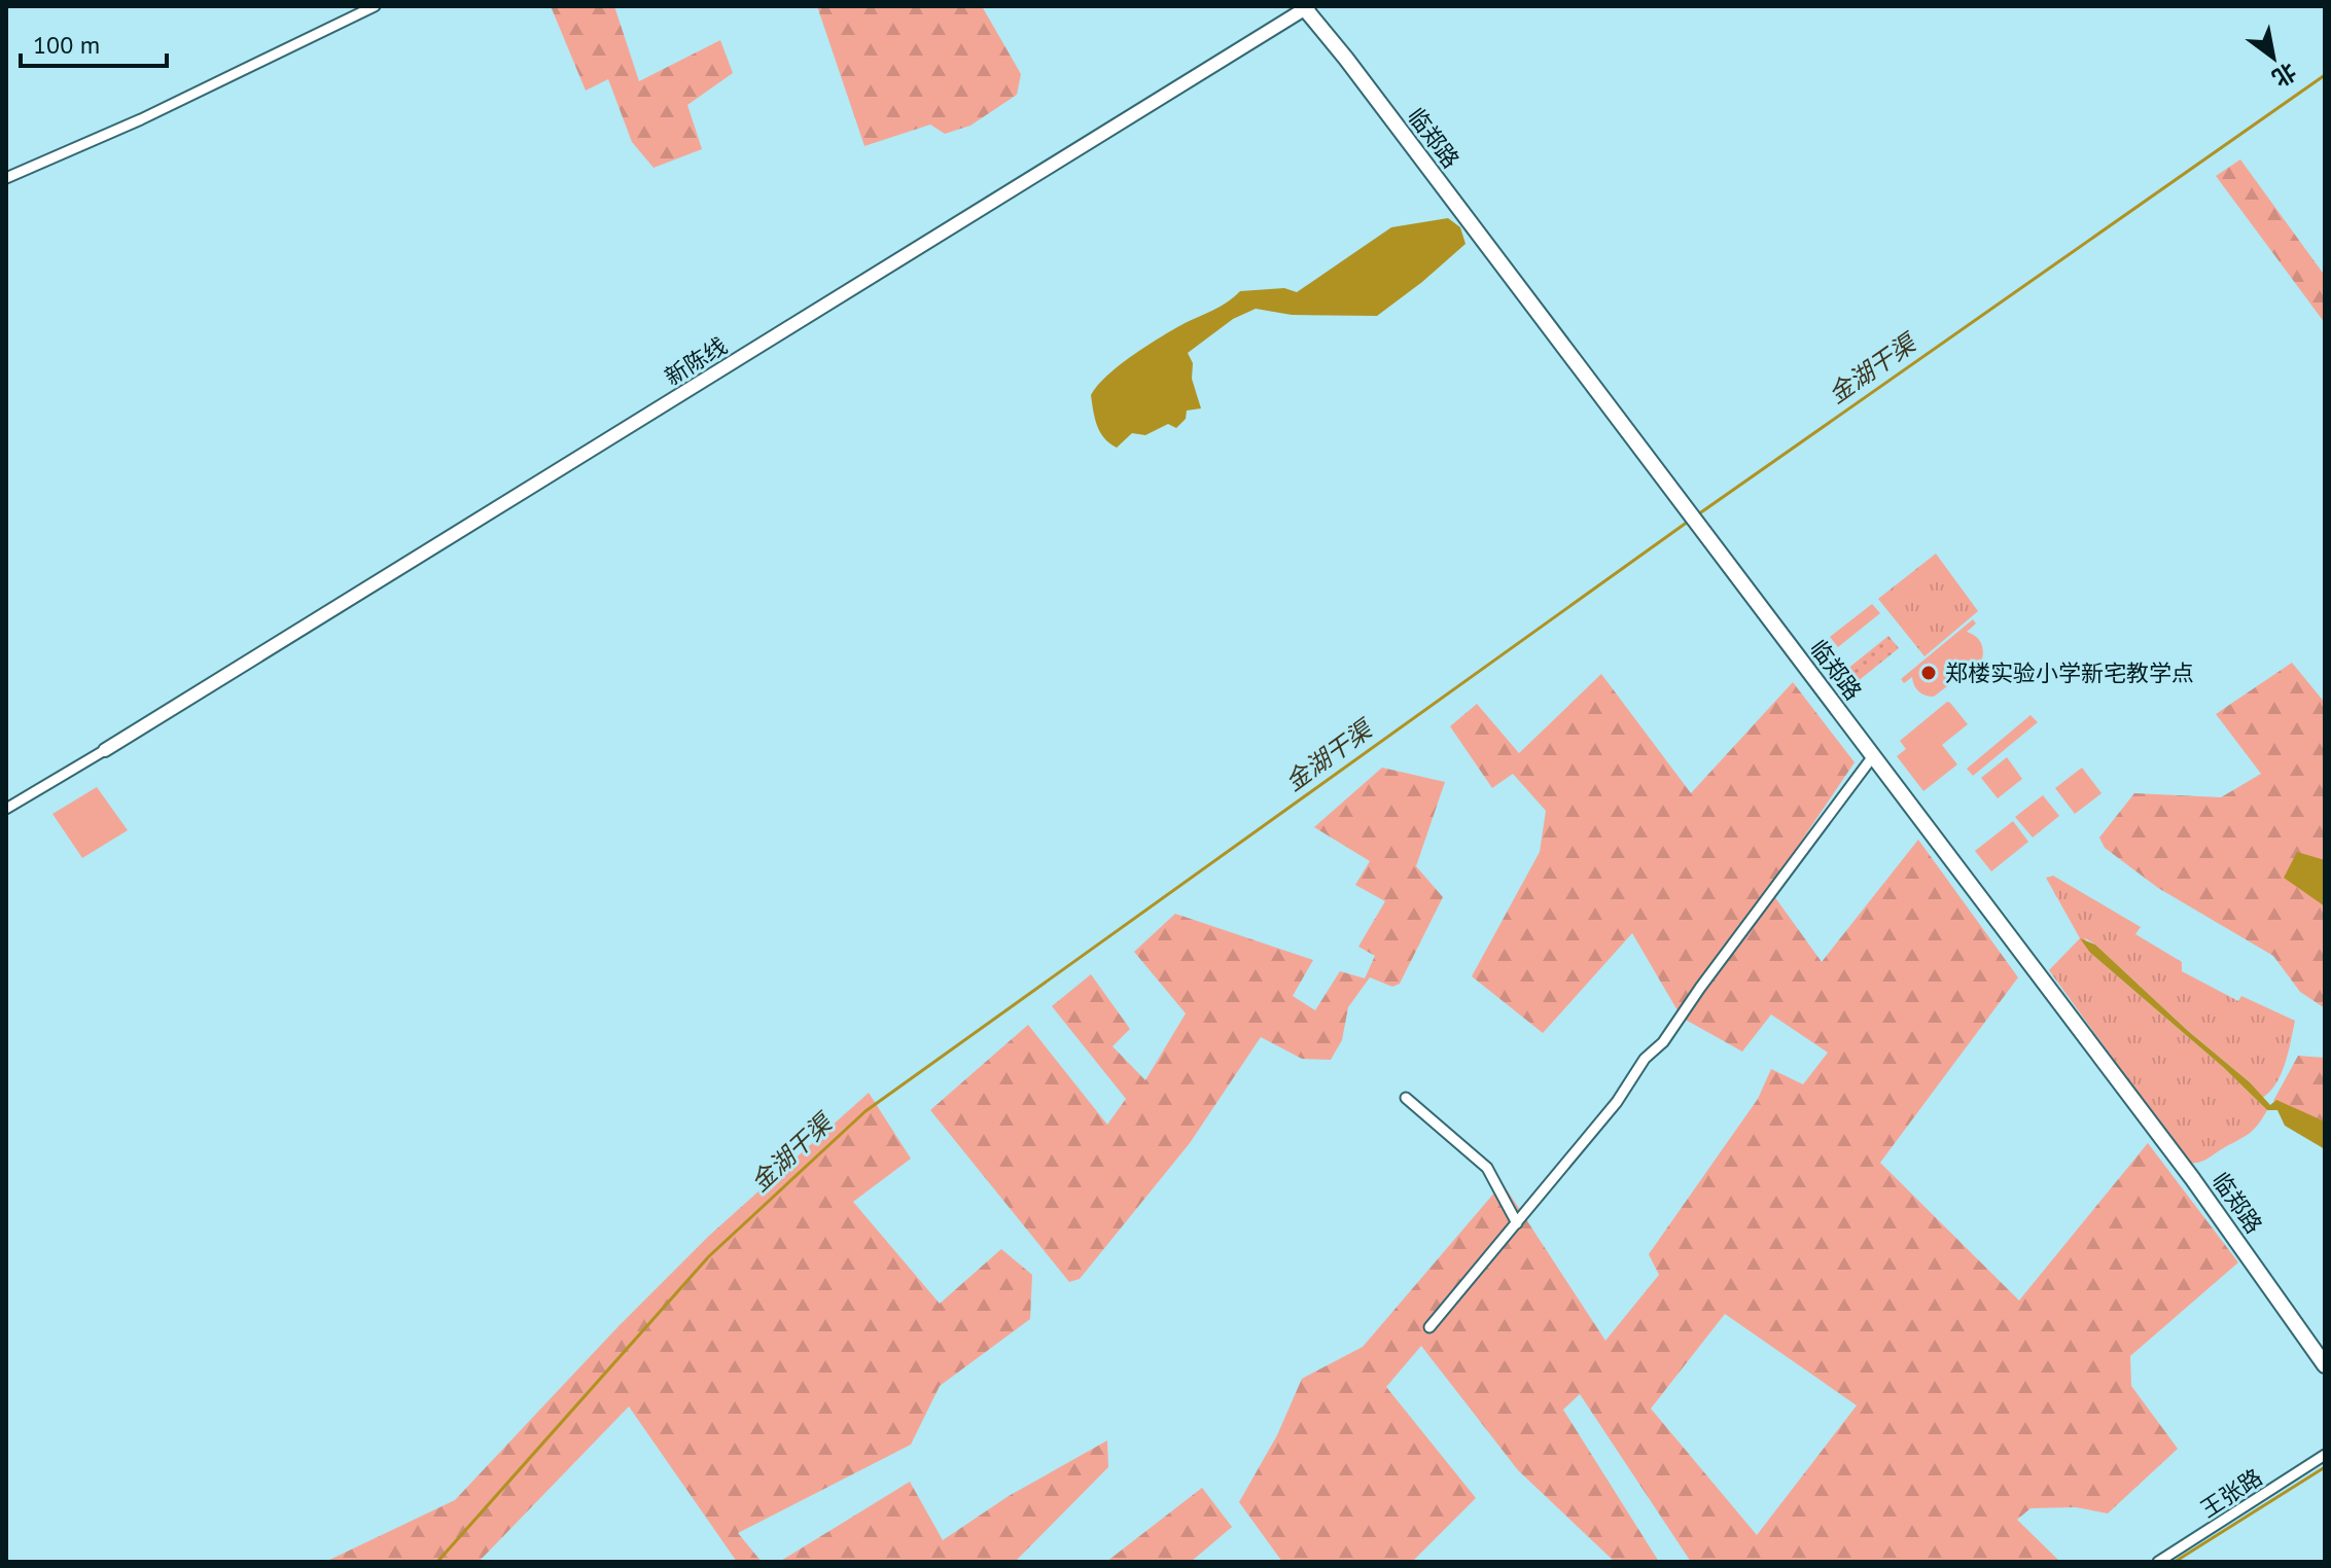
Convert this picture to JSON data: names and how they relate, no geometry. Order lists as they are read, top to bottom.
{
  "streets": {
    "main road": ["临郑路"],
    "street": ["新陈线", "王张路"]
  },
  "crossings": [
    ["临郑路", "新陈线"]
  ],
  "water": ["金湖干渠"],
  "places": ["郑楼实验小学新宅教学点"],
  "scale_bar": "100 m",
  "north": "bottom right"
}
